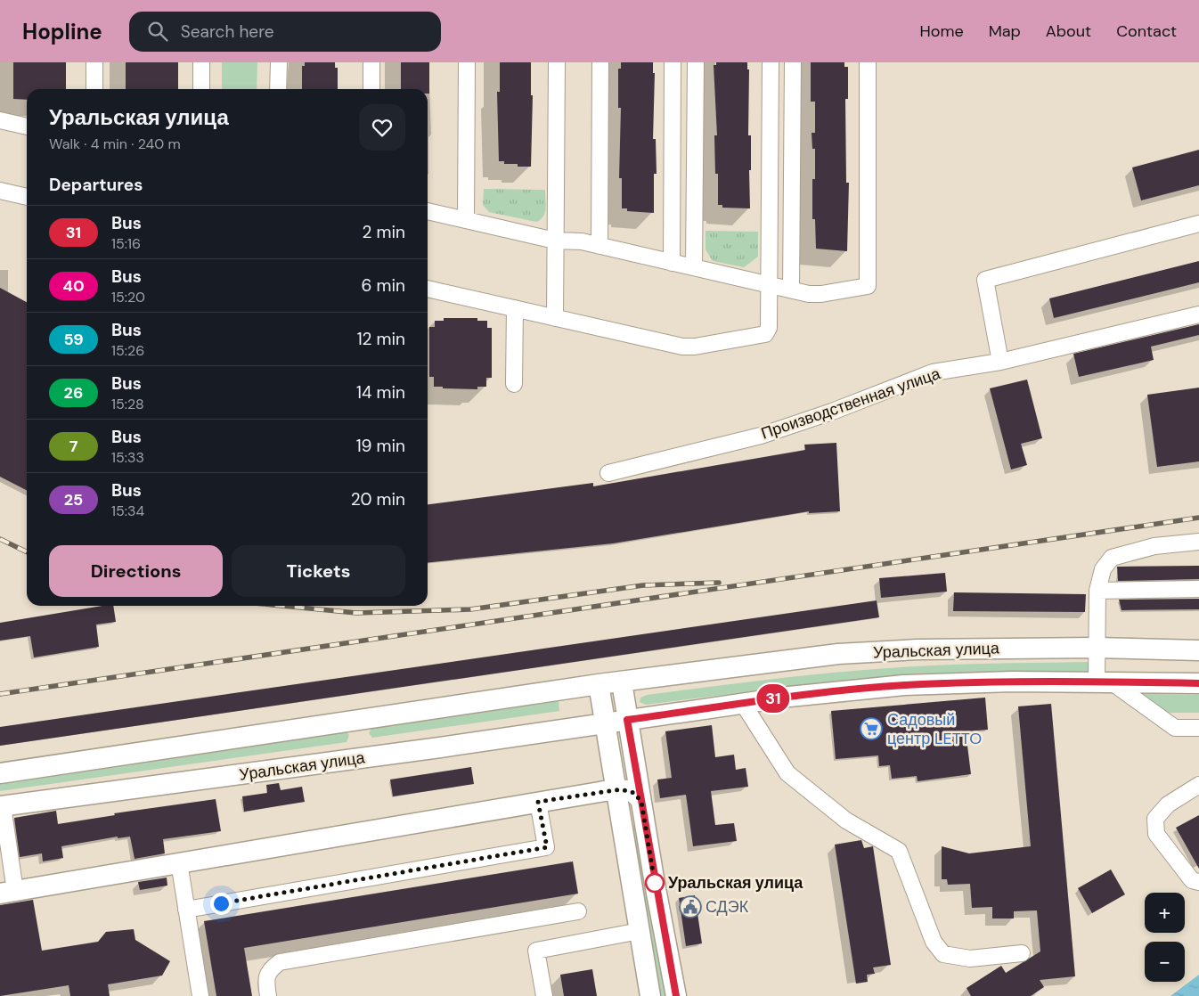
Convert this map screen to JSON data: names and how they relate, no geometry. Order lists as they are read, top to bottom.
{
  "streets": {
    "main road": ["Уральская улица"],
    "street": ["Производственная улица"]
  },
  "places": {
    "supermarket": ["Садовый центр LETTO"],
    "other": ["Уральская улица"],
    "public building": ["СДЭК"]
  },
  "lines": ["bus line 31"],
  "page": {
    "header": "Hopline",
    "search": "Search here",
    "nav": [
      "Home",
      "Map",
      "About",
      "Contact"
    ],
    "on_map": "31",
    "heading": [
      ["Уральская улица", "Walk · 4 min · 240 m"],
      "Departures"
    ],
    "list": [
      {
        "mark": "31",
        "name": "Bus",
        "note": "15:16",
        "value": "2 min"
      },
      {
        "mark": "40",
        "name": "Bus",
        "note": "15:20",
        "value": "6 min"
      },
      {
        "mark": "59",
        "name": "Bus",
        "note": "15:26",
        "value": "12 min"
      },
      {
        "mark": "26",
        "name": "Bus",
        "note": "15:28",
        "value": "14 min"
      },
      {
        "mark": "7",
        "name": "Bus",
        "note": "15:33",
        "value": "19 min"
      },
      {
        "mark": "25",
        "name": "Bus",
        "note": "15:34",
        "value": "20 min"
      }
    ],
    "buttons": ["Directions", "Tickets"],
    "map_buttons": ["+", "−"]
  }
}
